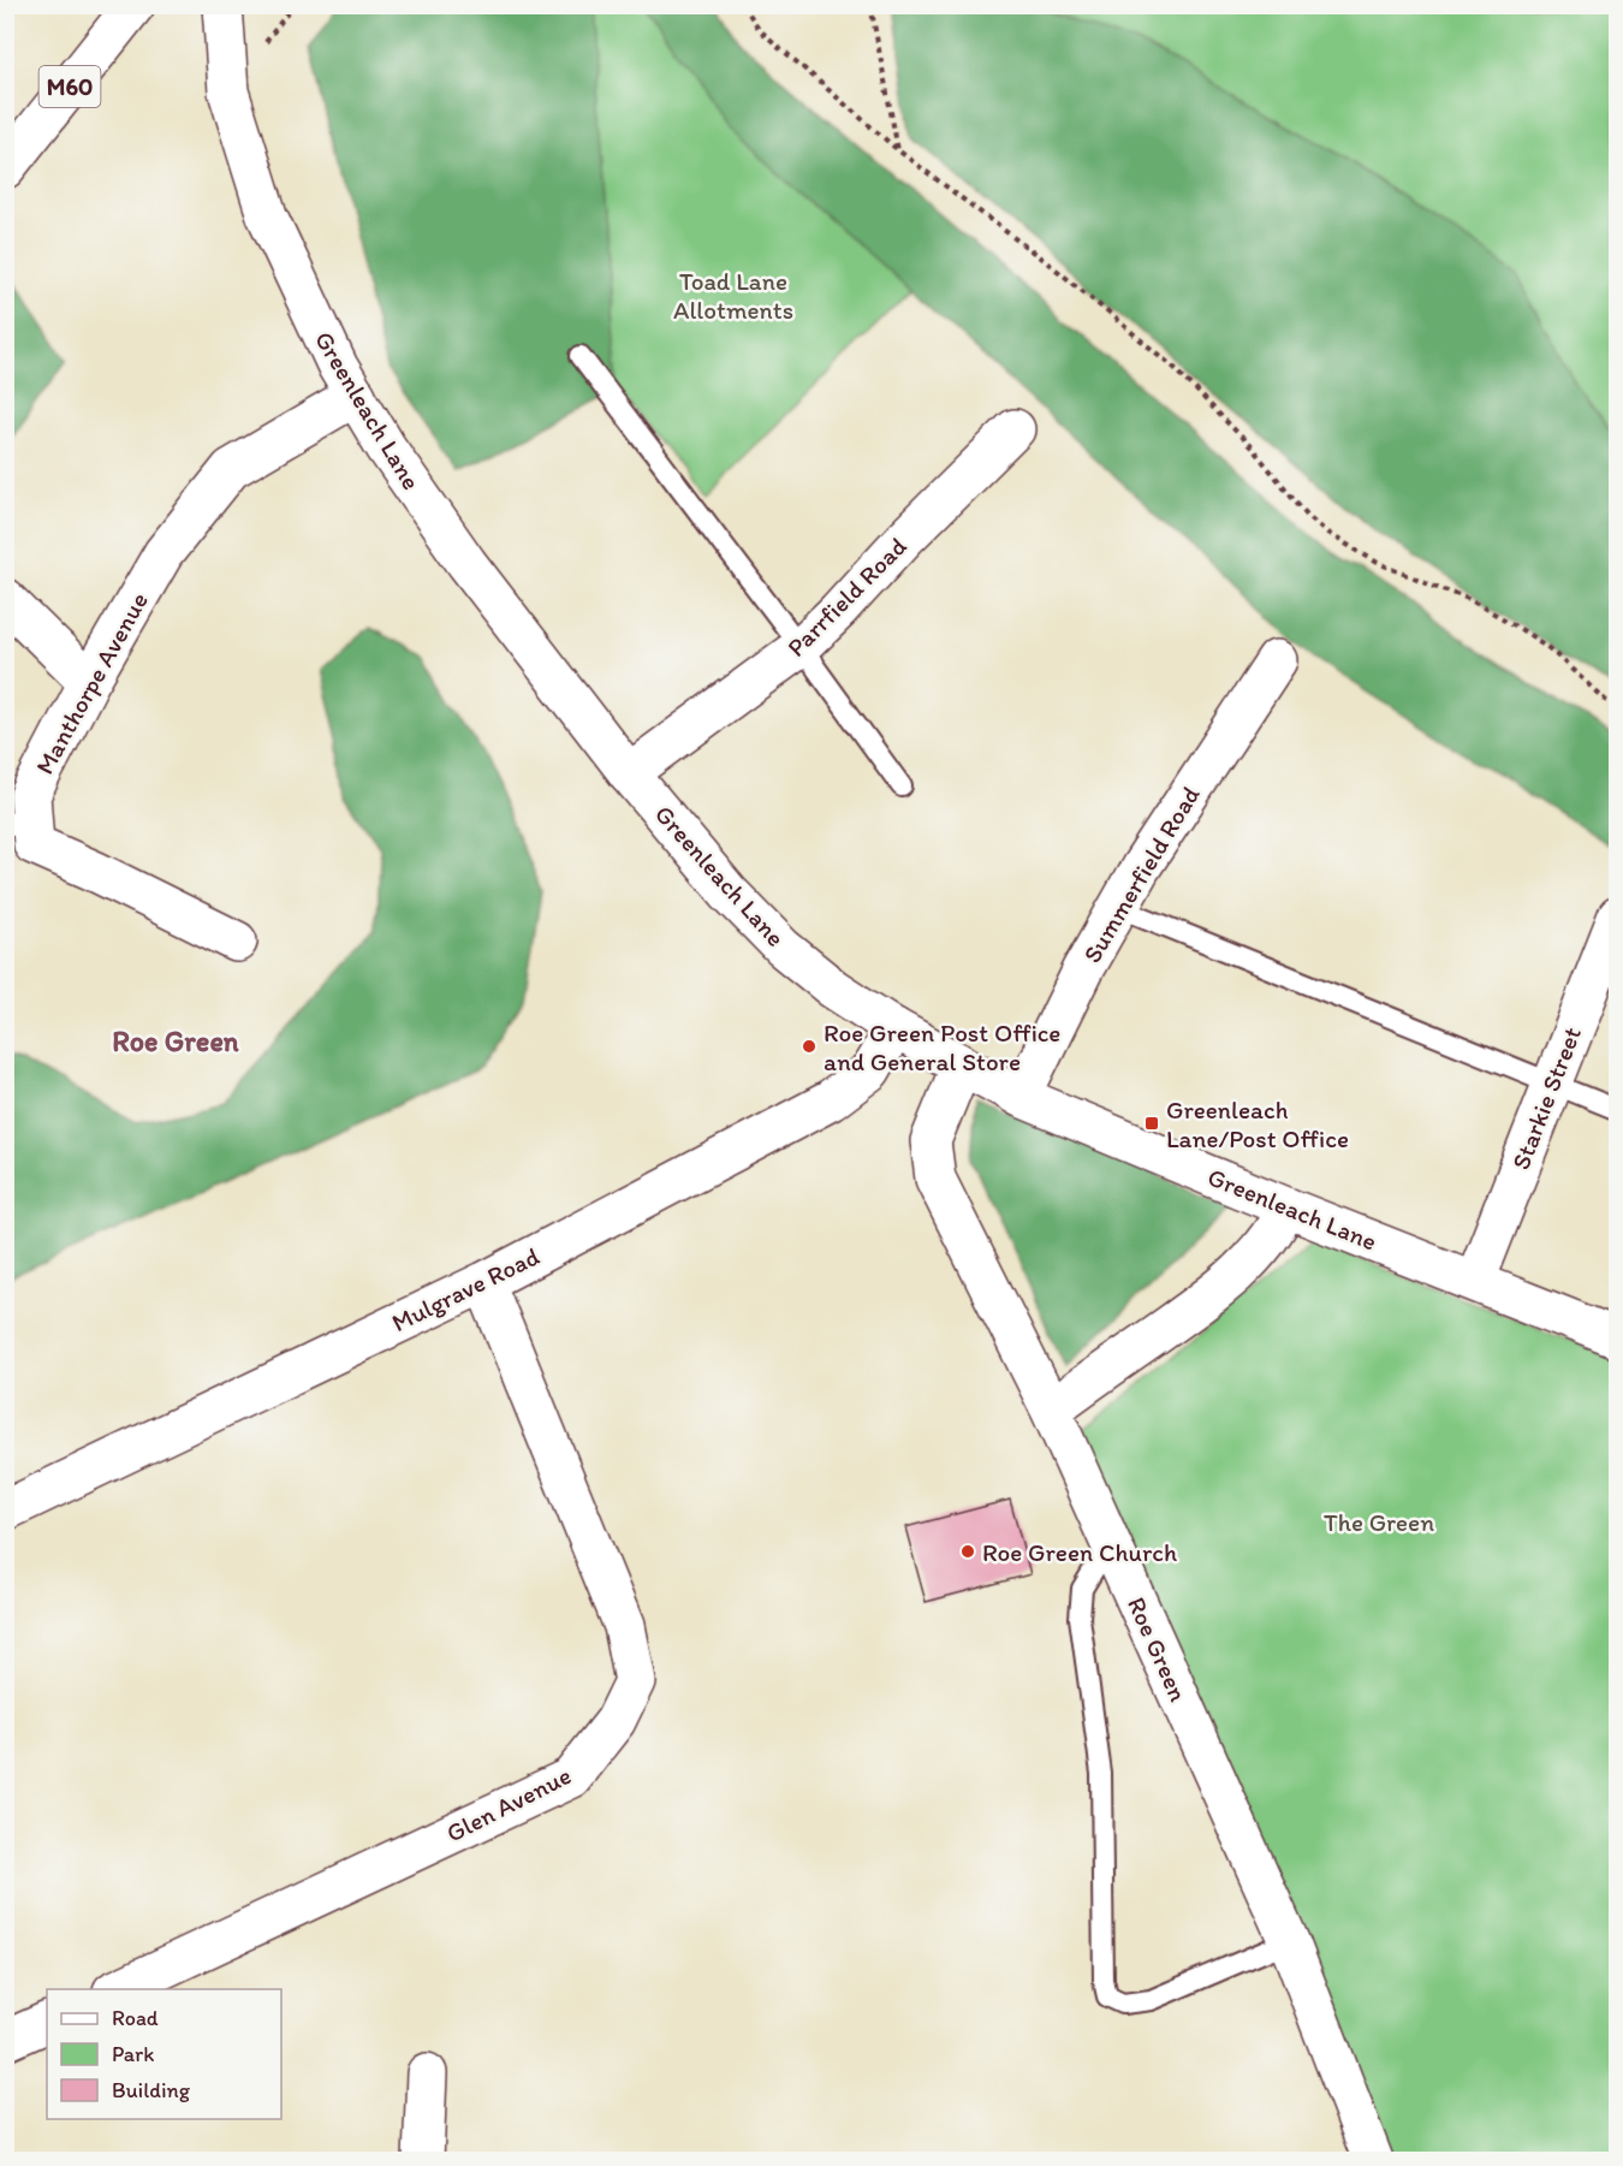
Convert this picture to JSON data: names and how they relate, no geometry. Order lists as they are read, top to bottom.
{
  "streets": {
    "main road": [
      "M60",
      "Greenleach Lane",
      "Parrfield Road",
      "Manthorpe Avenue",
      "Summerfield Road",
      "Starkie Street",
      "Mulgrave Road",
      "Roe Green",
      "Glen Avenue"
    ]
  },
  "crossings": [
    ["Greenleach Lane", "Parrfield Road"],
    ["Greenleach Lane", "Manthorpe Avenue"],
    ["Greenleach Lane", "Summerfield Road"],
    ["Greenleach Lane", "Starkie Street"],
    ["Greenleach Lane", "Mulgrave Road"],
    ["Greenleach Lane", "Roe Green"],
    ["Mulgrave Road", "Glen Avenue"]
  ],
  "districts": ["Roe Green"],
  "parks": ["Toad Lane Allotments", "The Green"],
  "places": {
    "other": ["Roe Green Post Office and General Store", "Roe Green Church"],
    "transit": ["Greenleach Lane/Post Office"]
  },
  "legend": ["Road", "Park", "Building"]
}
